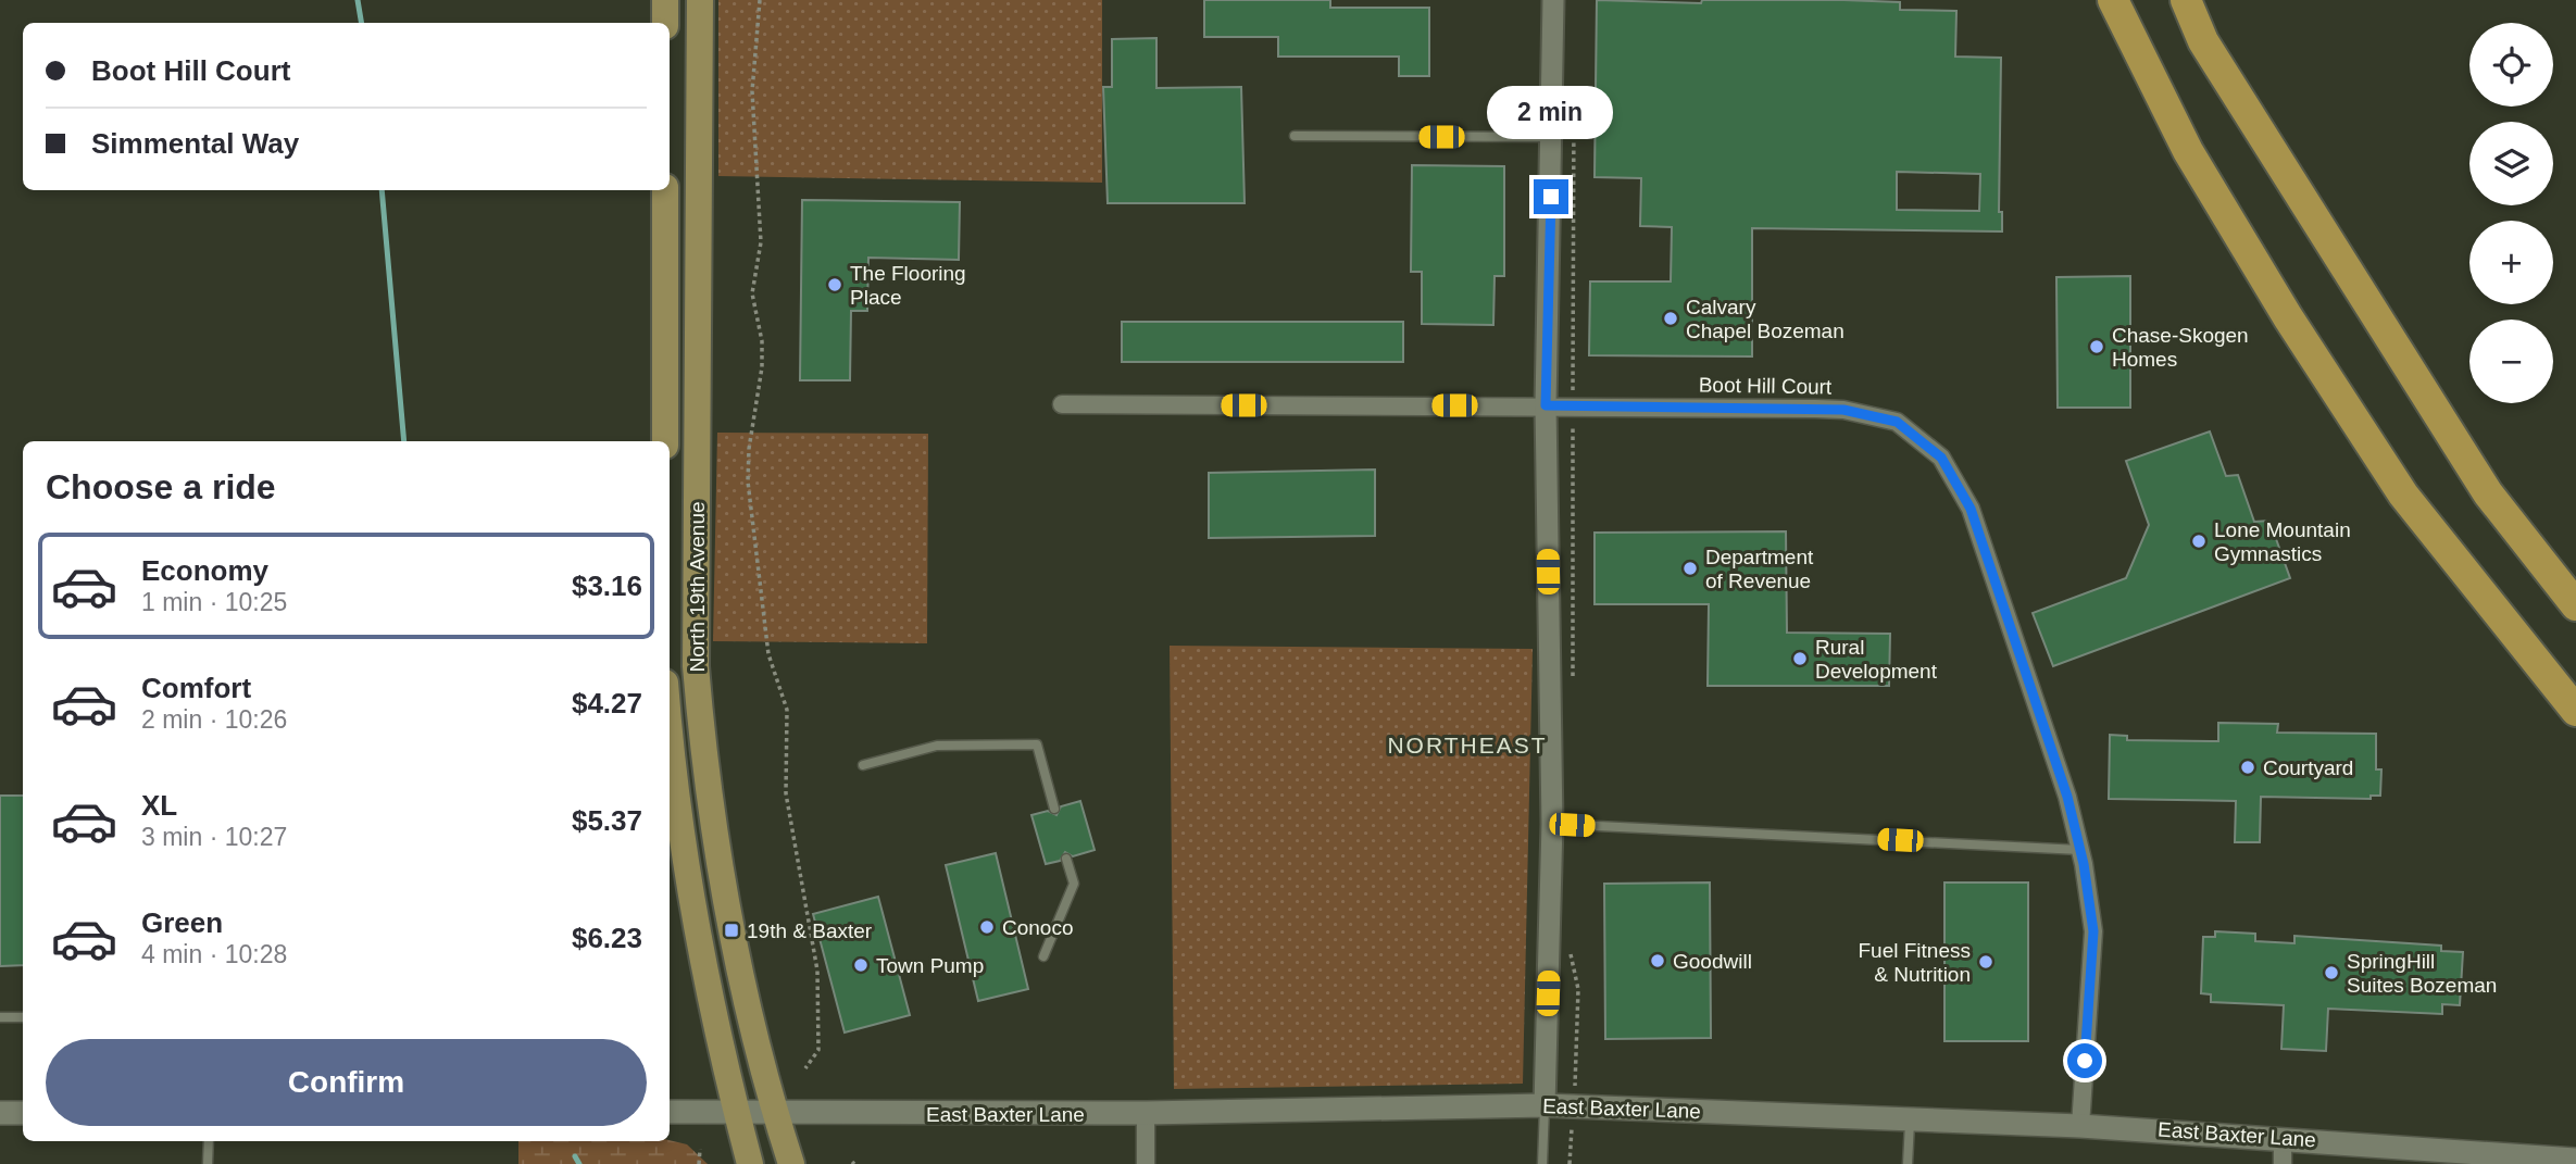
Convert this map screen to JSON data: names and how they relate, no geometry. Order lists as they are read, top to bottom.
{
  "streets": {
    "main road": ["North 19th Avenue", "East Baxter Lane"],
    "street": ["Boot Hill Court"]
  },
  "crossings": [
    ["Boot Hill Court", "East Baxter Lane"],
    ["North 19th Avenue", "East Baxter Lane"]
  ],
  "districts": ["NORTHEAST"],
  "places": {
    "other": [
      "The Flooring Place",
      "Calvary Chapel Bozeman",
      "Chase-Skogen Homes",
      "Lone Mountain Gymnastics",
      "Department of Revenue",
      "Rural Development",
      "Courtyard",
      "Conoco",
      "Goodwill",
      "Fuel Fitness & Nutrition",
      "Town Pump",
      "SpringHill Suites Bozeman"
    ],
    "transit": ["19th & Baxter"]
  },
  "page": {
    "map_buttons": ["+", "−"],
    "banner": ["Boot Hill Court", "Simmental Way"],
    "bubble": "2 min",
    "heading": "Choose a ride",
    "list": [
      {
        "name": "Economy",
        "note": "1 min · 10:25",
        "value": "$3.16"
      },
      {
        "name": "Comfort",
        "note": "2 min · 10:26",
        "value": "$4.27"
      },
      {
        "name": "XL",
        "note": "3 min · 10:27",
        "value": "$5.37"
      },
      {
        "name": "Green",
        "note": "4 min · 10:28",
        "value": "$6.23"
      }
    ],
    "buttons": "Confirm"
  }
}
